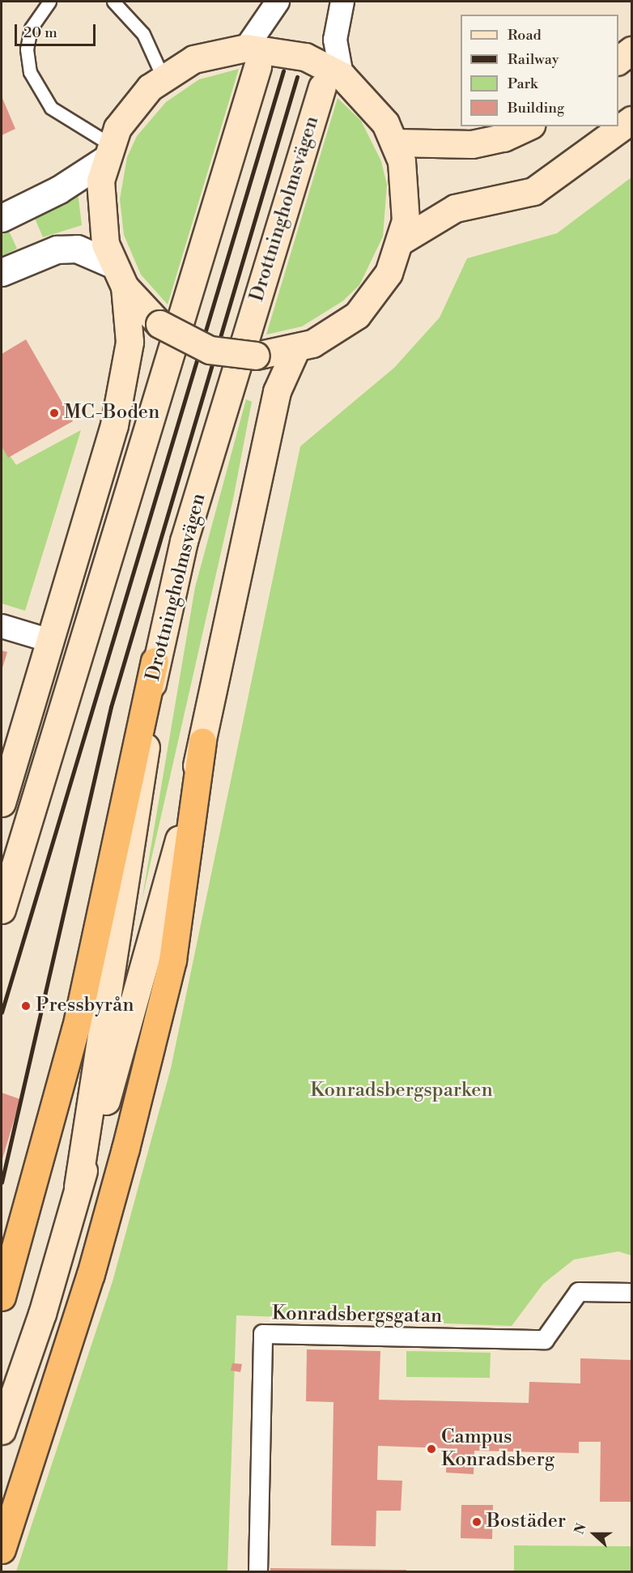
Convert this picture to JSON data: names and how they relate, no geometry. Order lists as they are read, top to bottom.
{
  "streets": {
    "main road": ["Drottningholmsvägen"],
    "street": ["Konradsbergsgatan"]
  },
  "parks": ["Konradsbergsparken"],
  "places": [
    "MC-Boden",
    "Pressbyrån",
    "Campus Konradsberg",
    "Bostäder"
  ],
  "legend": [
    "Road",
    "Railway",
    "Park",
    "Building"
  ],
  "scale_bar": "20 m",
  "north": "left"
}
